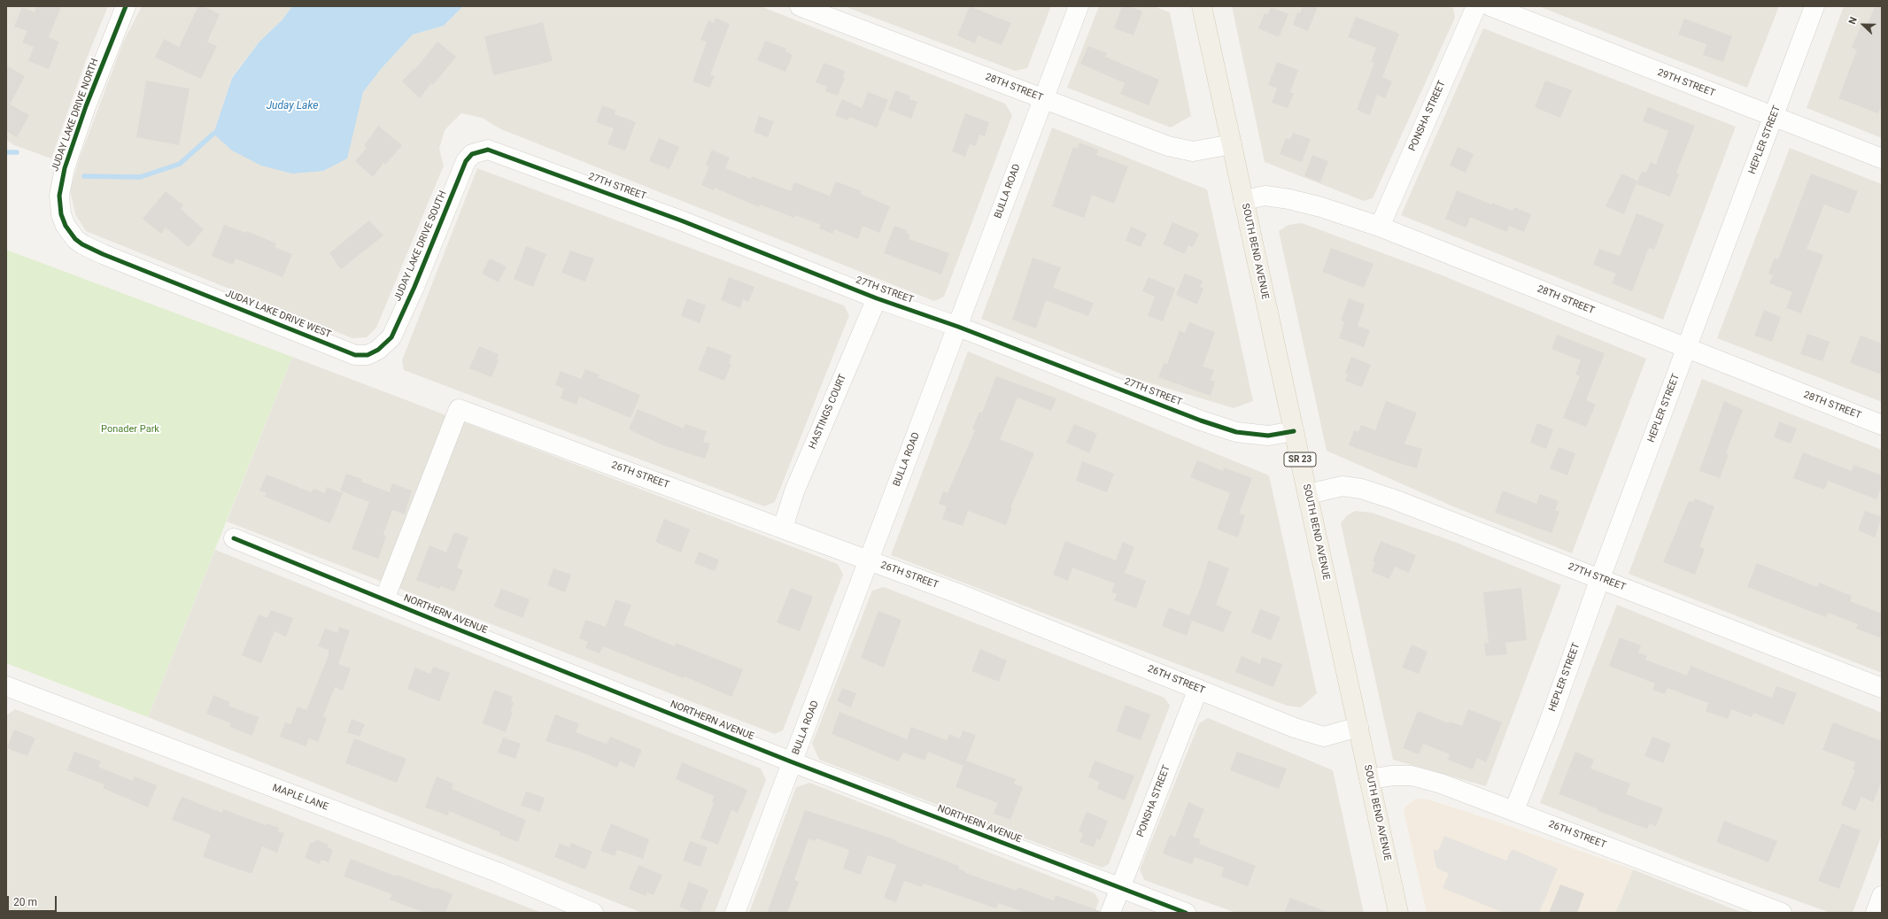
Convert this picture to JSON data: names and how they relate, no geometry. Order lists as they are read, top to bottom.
{
  "streets": {
    "main road": ["SOUTH BEND AVENUE", "SR 23"],
    "street": [
      "29TH STREET",
      "28TH STREET",
      "JUDAY LAKE DRIVE NORTH",
      "PONSHA STREET",
      "HEPLER STREET",
      "27TH STREET",
      "BULLA ROAD",
      "JUDAY LAKE DRIVE SOUTH",
      "JUDAY LAKE DRIVE WEST",
      "HASTINGS COURT",
      "26TH STREET",
      "NORTHERN AVENUE",
      "MAPLE LANE"
    ]
  },
  "crossings": [
    ["29TH STREET", "HEPLER STREET"],
    ["28TH STREET", "PONSHA STREET"],
    ["28TH STREET", "HEPLER STREET"],
    ["28TH STREET", "BULLA ROAD"],
    ["28TH STREET", "SOUTH BEND AVENUE"],
    ["JUDAY LAKE DRIVE NORTH", "JUDAY LAKE DRIVE WEST"],
    ["PONSHA STREET", "26TH STREET"],
    ["PONSHA STREET", "NORTHERN AVENUE"],
    ["HEPLER STREET", "27TH STREET"],
    ["HEPLER STREET", "26TH STREET"],
    ["27TH STREET", "BULLA ROAD"],
    ["27TH STREET", "JUDAY LAKE DRIVE SOUTH"],
    ["27TH STREET", "SOUTH BEND AVENUE"],
    ["27TH STREET", "HASTINGS COURT"],
    ["BULLA ROAD", "26TH STREET"],
    ["BULLA ROAD", "NORTHERN AVENUE"],
    ["JUDAY LAKE DRIVE SOUTH", "JUDAY LAKE DRIVE WEST"],
    ["SOUTH BEND AVENUE", "26TH STREET"],
    ["HASTINGS COURT", "26TH STREET"],
    ["26TH STREET", "NORTHERN AVENUE"]
  ],
  "water": ["Juday Lake"],
  "parks": ["Ponader Park"],
  "scale_bar": "20 m",
  "north": "left"
}
